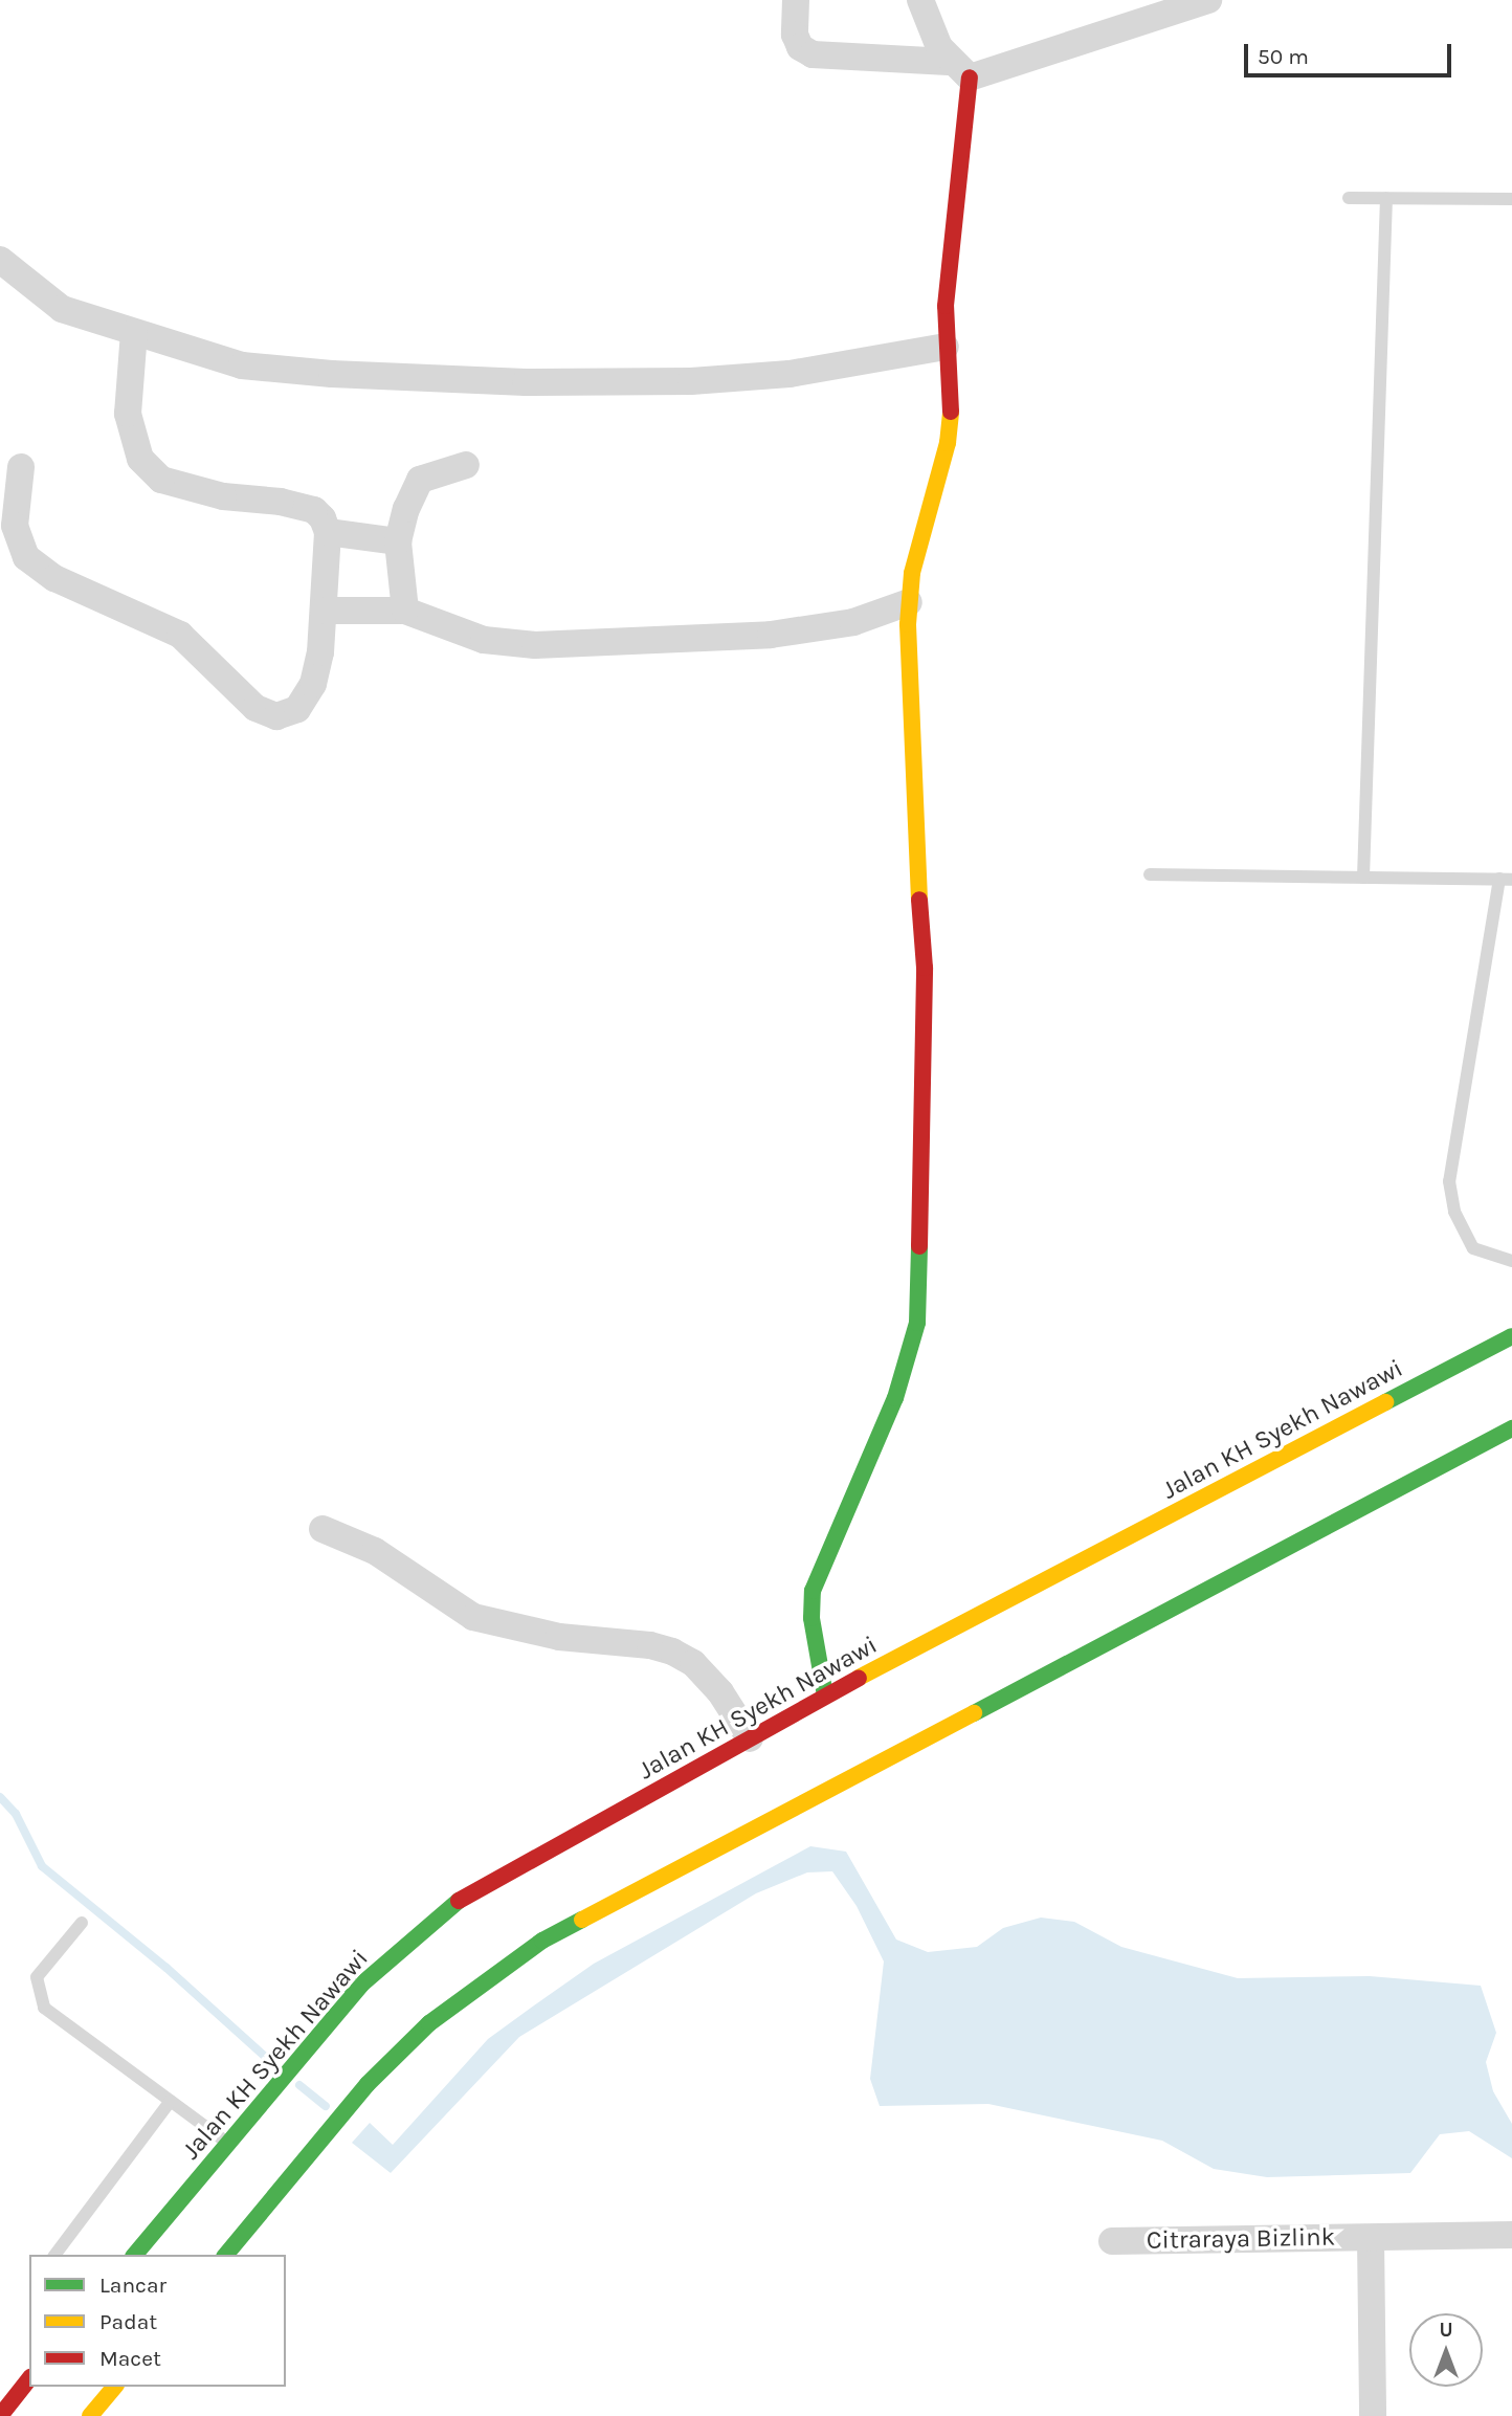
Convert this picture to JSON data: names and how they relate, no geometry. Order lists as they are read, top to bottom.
{
  "streets": {
    "main road": ["Jalan KH Syekh Nawawi"],
    "street": ["Citraraya Bizlink"]
  },
  "legend": ["Lancar", "Padat", "Macet"],
  "scale_bar": "50 m",
  "north": "top"
}
